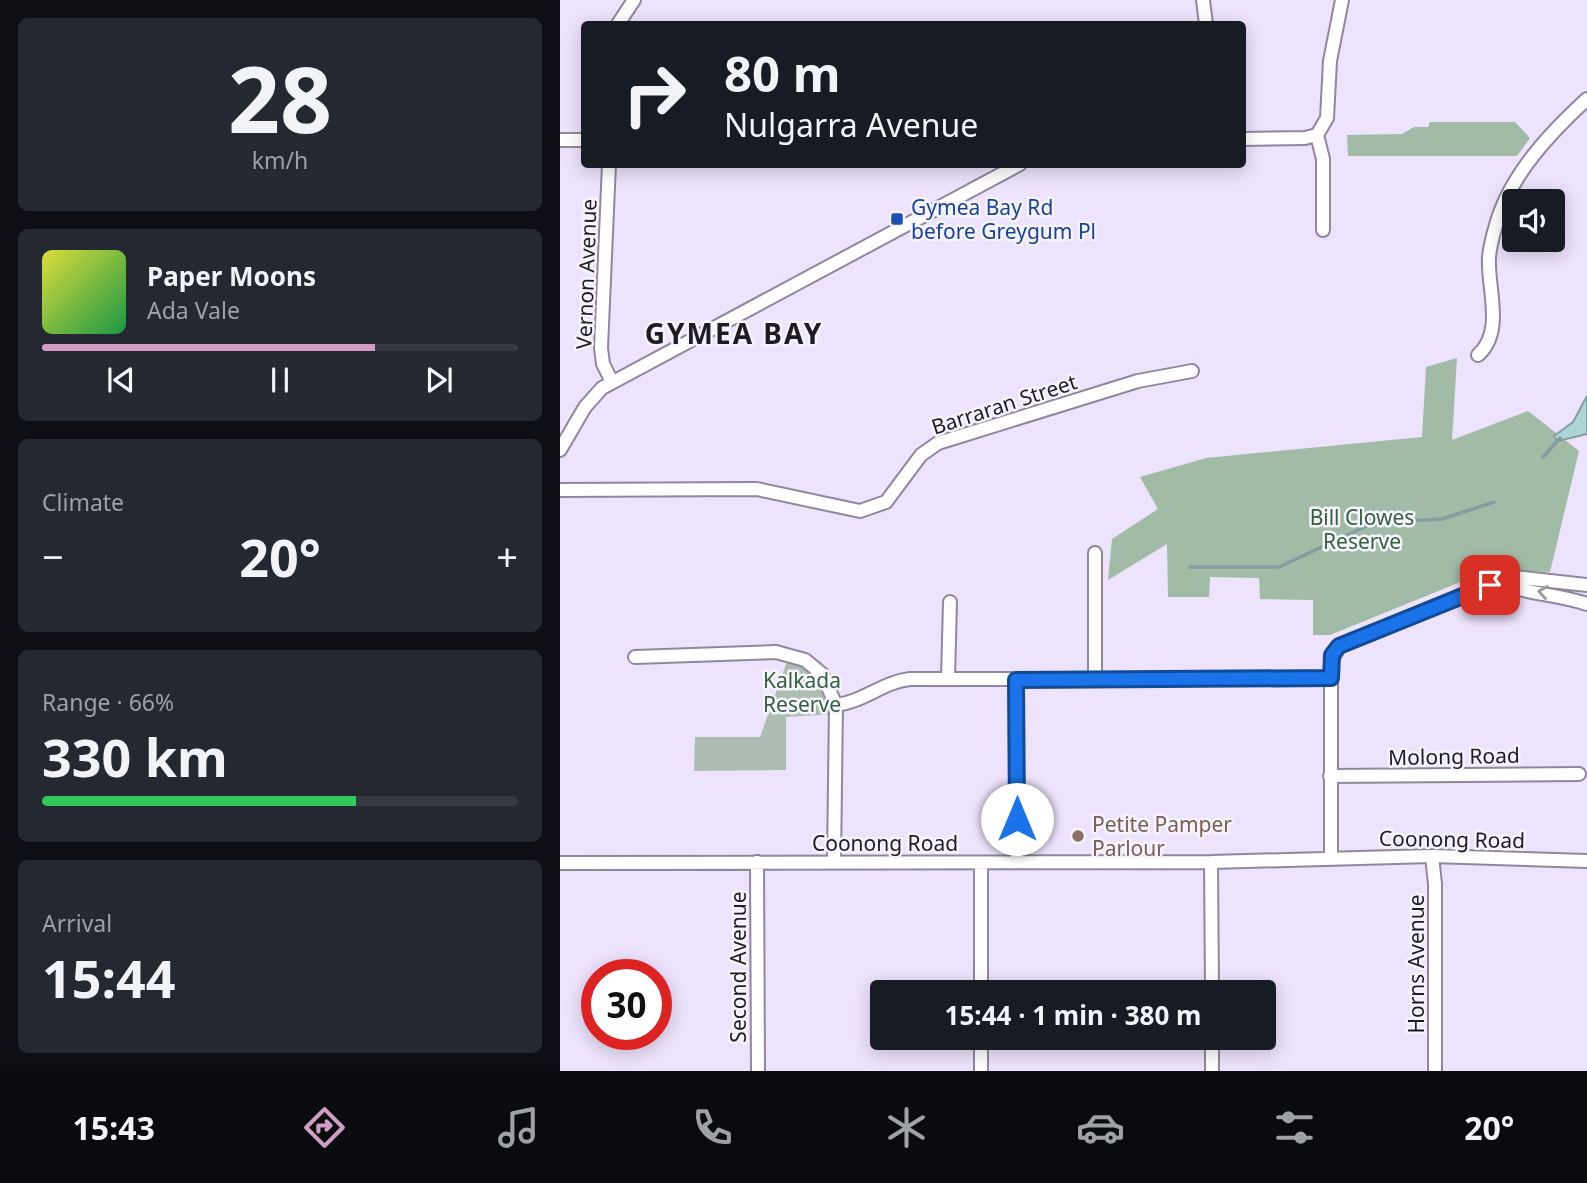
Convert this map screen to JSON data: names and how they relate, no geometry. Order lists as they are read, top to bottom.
{
  "streets": {
    "street": [
      "Vernon Avenue",
      "Barraran Street",
      "Molong Road",
      "Coonong Road",
      "Horns Avenue",
      "Second Avenue"
    ]
  },
  "crossings": [
    ["Coonong Road", "Horns Avenue"],
    ["Coonong Road", "Second Avenue"]
  ],
  "districts": ["GYMEA BAY"],
  "parks": ["Bill Clowes Reserve", "Kalkada Reserve"],
  "places": {
    "transit": ["Gymea Bay Rd before Greygum Pl"],
    "other": ["Petite Pamper Parlour"]
  },
  "page": {
    "tile": [
      ["28", "km/h"],
      "Climate",
      ["Range · 66%", "330 km"],
      ["Arrival", "15:44"]
    ],
    "turn": ["80 m", "Nulgarra Avenue"],
    "song": ["Paper Moons", "Ada Vale"],
    "heat": ["−", "20°", "+"],
    "limit": "30",
    "trip": "15:44 · 1 min · 380 m",
    "tabs": ["15:43", "20°"]
  }
}
